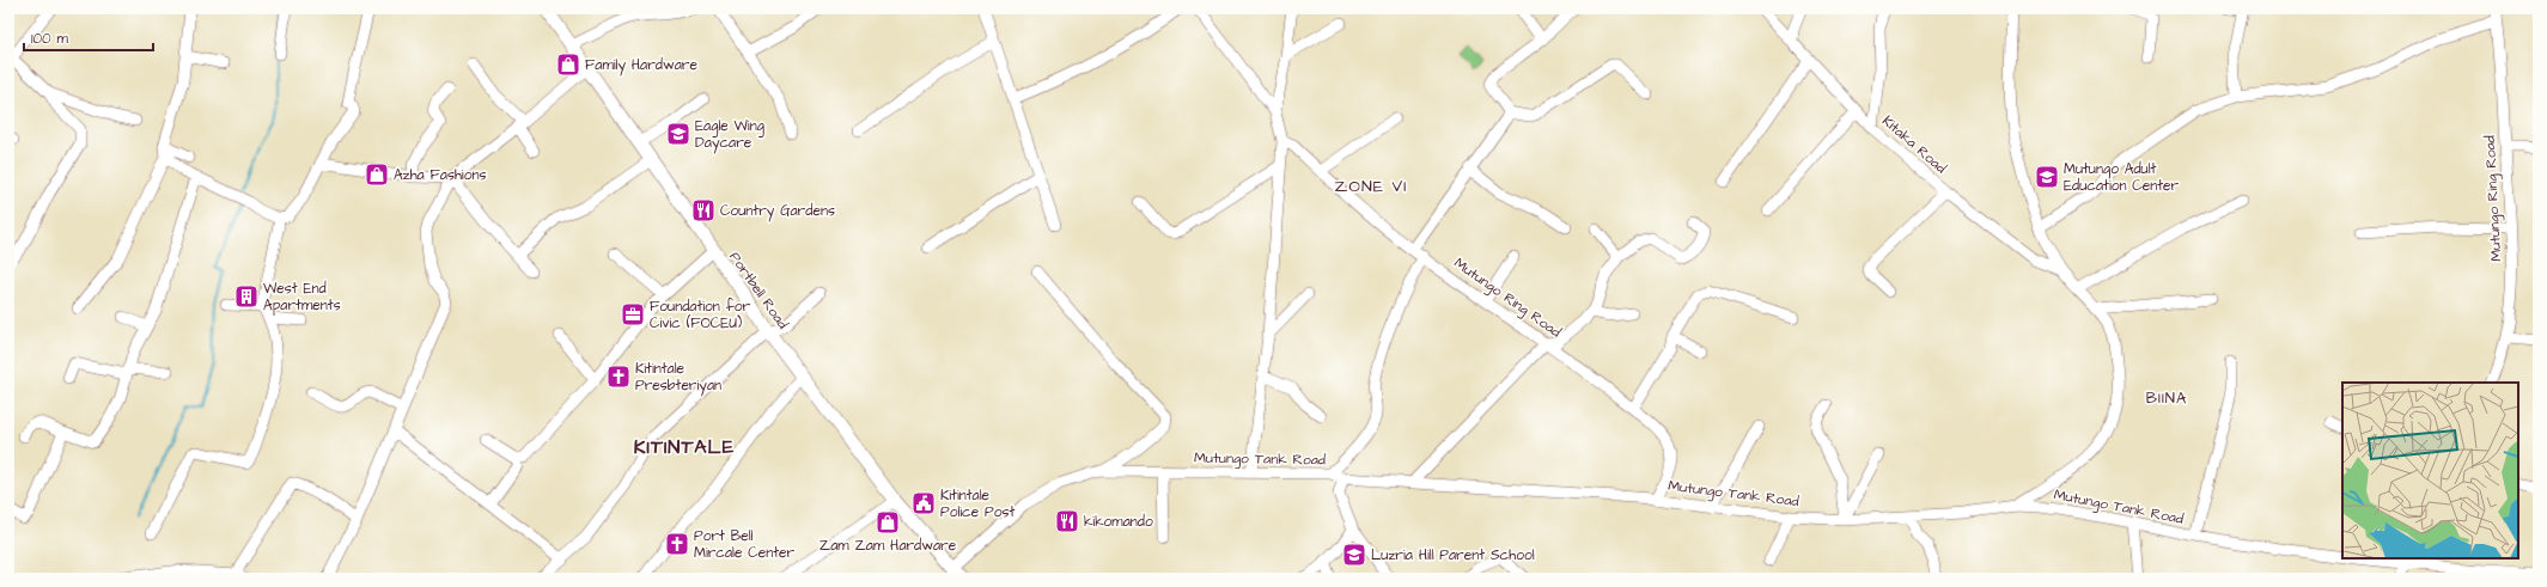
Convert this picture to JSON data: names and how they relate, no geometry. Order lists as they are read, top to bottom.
{
  "streets": {
    "main road": ["Portbell Road"],
    "street": ["Kitaka Road", "Mutungo Ring Road", "Mutungo Tank Road"]
  },
  "crossings": [
    ["Mutungo Ring Road", "Mutungo Tank Road"],
    ["Portbell Road", "Mutungo Tank Road"]
  ],
  "districts": ["ZONE VI", "BIINA", "KITINTALE"],
  "places": {
    "shop": ["Family Hardware", "Azha Fashions", "Zam Zam Hardware"],
    "school or university": ["Eagle Wing Daycare", "Mutungo Adult Education Center", "Luzria Hill Parent School"],
    "restaurant": ["Country Gardens", "kikomando"],
    "building": ["West End Apartments"],
    "office": ["Foundation for Civic (FOCEU)"],
    "church": ["Kitintale Presbteriyan", "Port Bell Mircale Center"],
    "public building": ["Kitintale Police Post"]
  },
  "scale_bar": "100 m"
}
